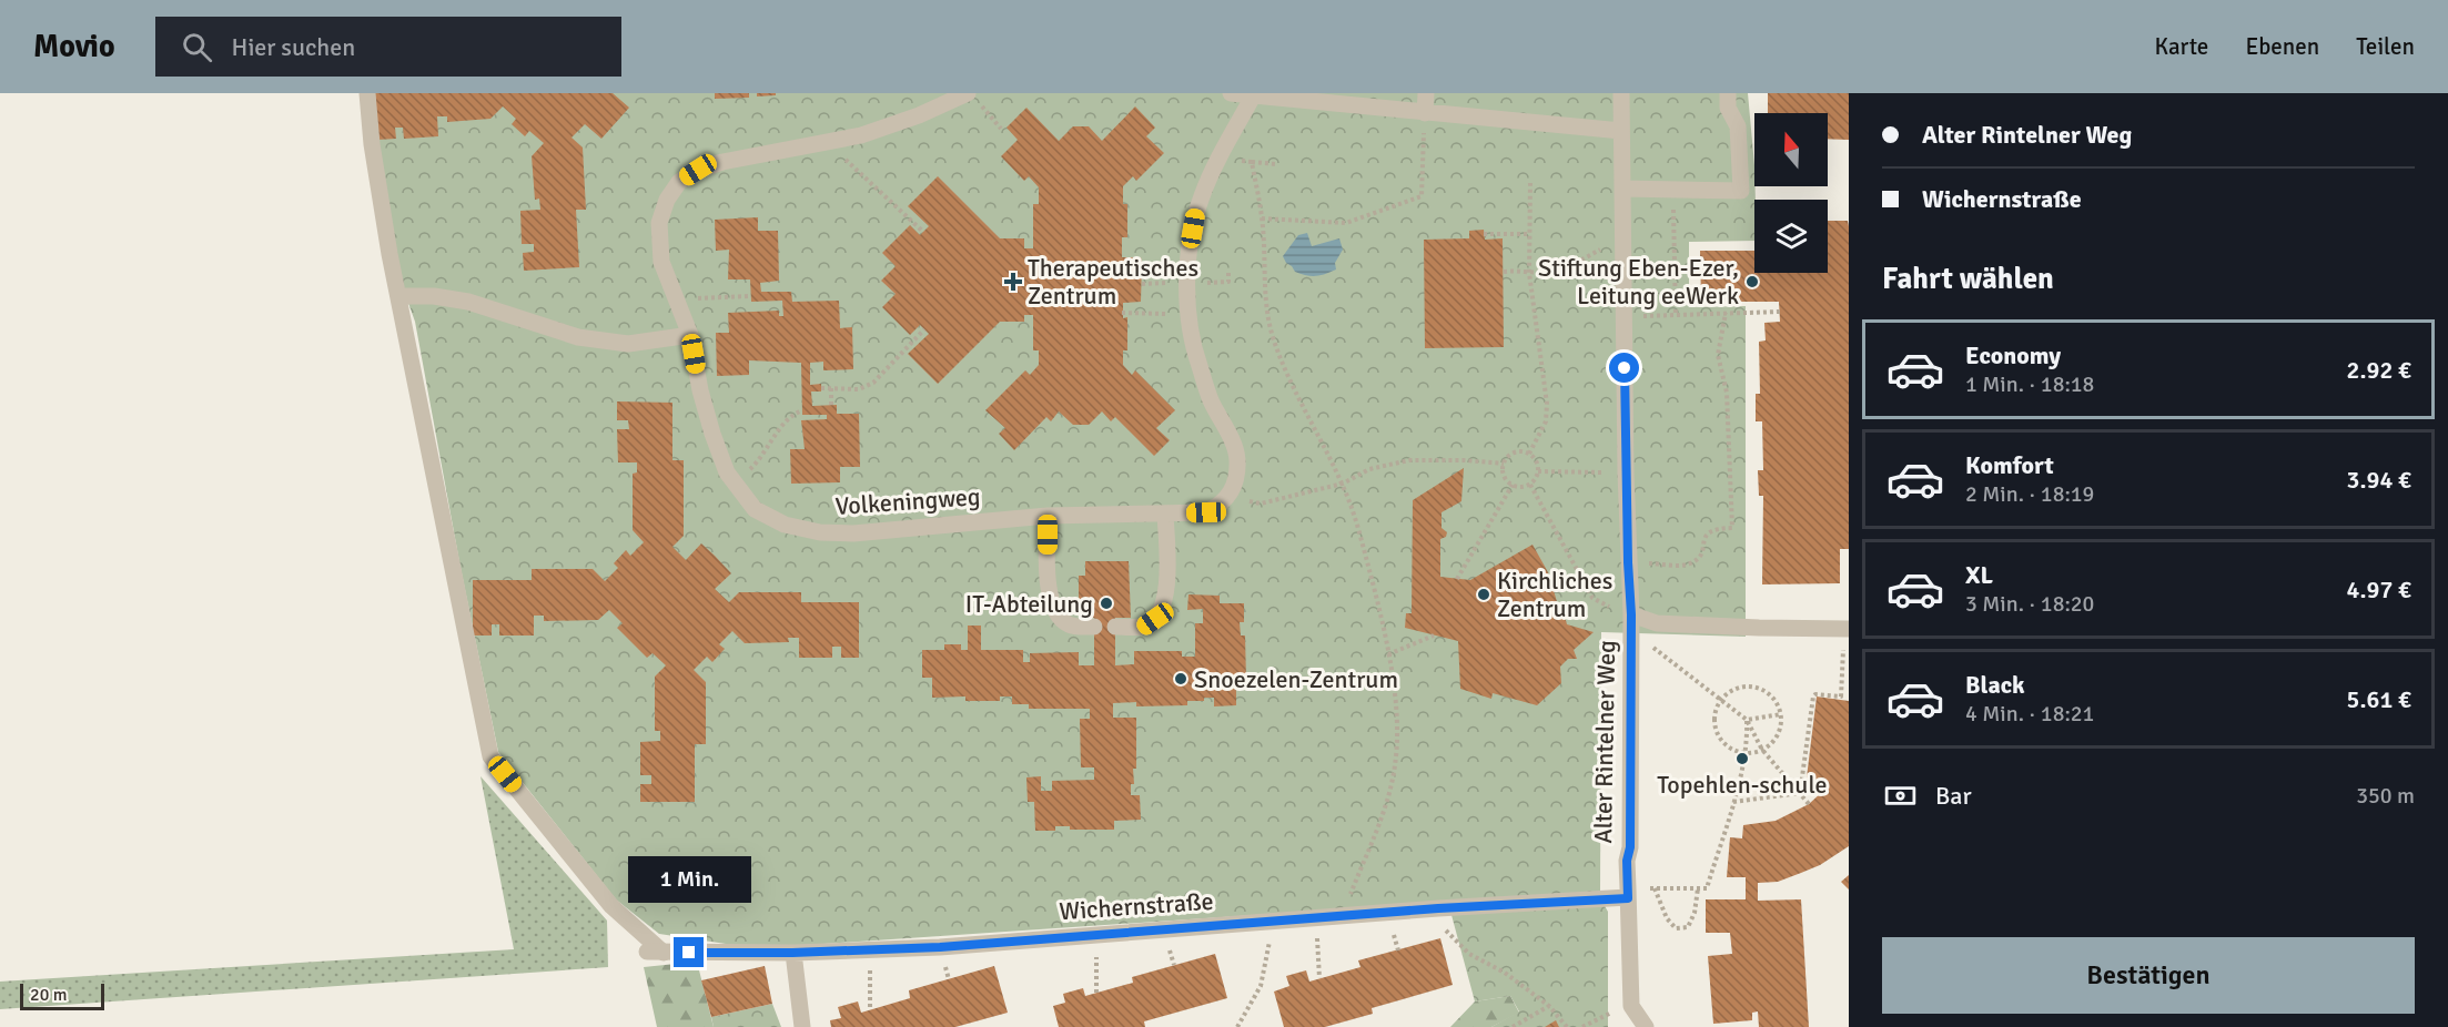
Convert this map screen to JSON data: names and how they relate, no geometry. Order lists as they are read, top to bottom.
{
  "streets": {
    "street": ["Volkeningweg", "Alter Rintelner Weg", "Wichernstraße"]
  },
  "crossings": [
    ["Alter Rintelner Weg", "Wichernstraße"]
  ],
  "places": {
    "health": ["Therapeutisches Zentrum"],
    "other": [
      "Stiftung Eben-Ezer, Leitung eeWerk",
      "Kirchliches Zentrum",
      "IT-Abteilung",
      "Snoezelen-Zentrum",
      "Topehlen-schule"
    ]
  },
  "scale_bar": "20 m",
  "north": "top",
  "page": {
    "header": "Movio",
    "search": "Hier suchen",
    "nav": ["Karte", "Ebenen", "Teilen"],
    "banner": ["Alter Rintelner Weg", "Wichernstraße"],
    "heading": "Fahrt wählen",
    "list": [
      {
        "name": "Economy",
        "note": "1 Min. · 18:18",
        "value": "2.92 €"
      },
      {
        "name": "Komfort",
        "note": "2 Min. · 18:19",
        "value": "3.94 €"
      },
      {
        "name": "XL",
        "note": "3 Min. · 18:20",
        "value": "4.97 €"
      },
      {
        "name": "Black",
        "note": "4 Min. · 18:21",
        "value": "5.61 €"
      }
    ],
    "pay": ["Bar", "350 m"],
    "bubble": "1 Min.",
    "buttons": "Bestätigen",
    "scale": "20 m"
  }
}
